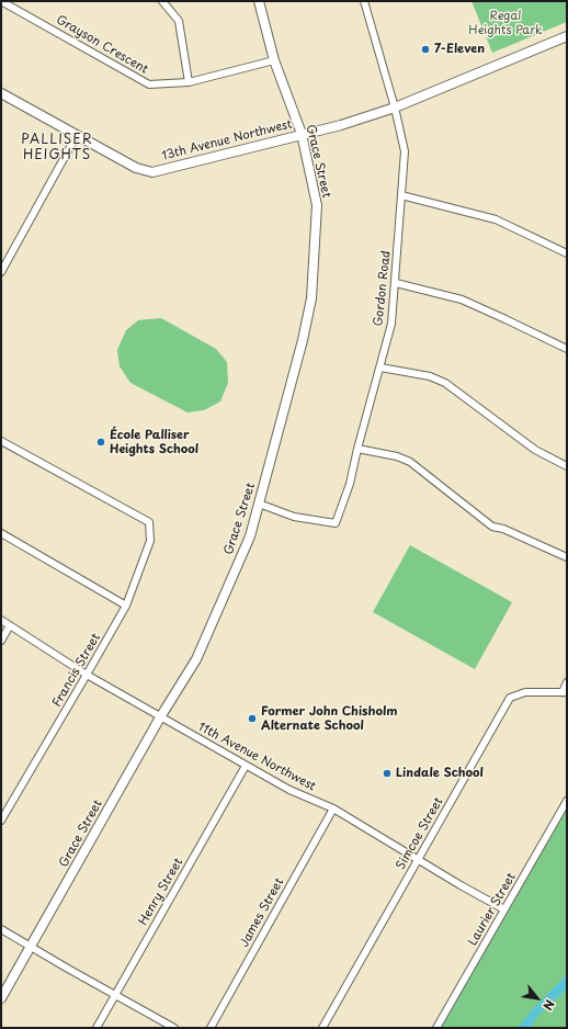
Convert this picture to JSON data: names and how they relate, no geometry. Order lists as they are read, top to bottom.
{
  "streets": {
    "street": [
      "Grayson Crescent",
      "13th Avenue Northwest",
      "Grace Street",
      "Gordon Road",
      "Francis Street",
      "11th Avenue Northwest",
      "Simcoe Street",
      "Henry Street",
      "Laurier Street",
      "James Street"
    ]
  },
  "crossings": [
    ["Grayson Crescent", "Grace Street"],
    ["13th Avenue Northwest", "Grace Street"],
    ["13th Avenue Northwest", "Gordon Road"],
    ["Grace Street", "Gordon Road"],
    ["Grace Street", "11th Avenue Northwest"],
    ["Francis Street", "11th Avenue Northwest"],
    ["11th Avenue Northwest", "Simcoe Street"],
    ["11th Avenue Northwest", "Henry Street"],
    ["11th Avenue Northwest", "Laurier Street"],
    ["11th Avenue Northwest", "James Street"]
  ],
  "districts": ["PALLISER HEIGHTS"],
  "parks": ["Regal Heights Park"],
  "places": [
    "7-Eleven",
    "École Palliser Heights School",
    "Former John Chisholm Alternate School",
    "Lindale School"
  ],
  "north": "bottom right"
}
